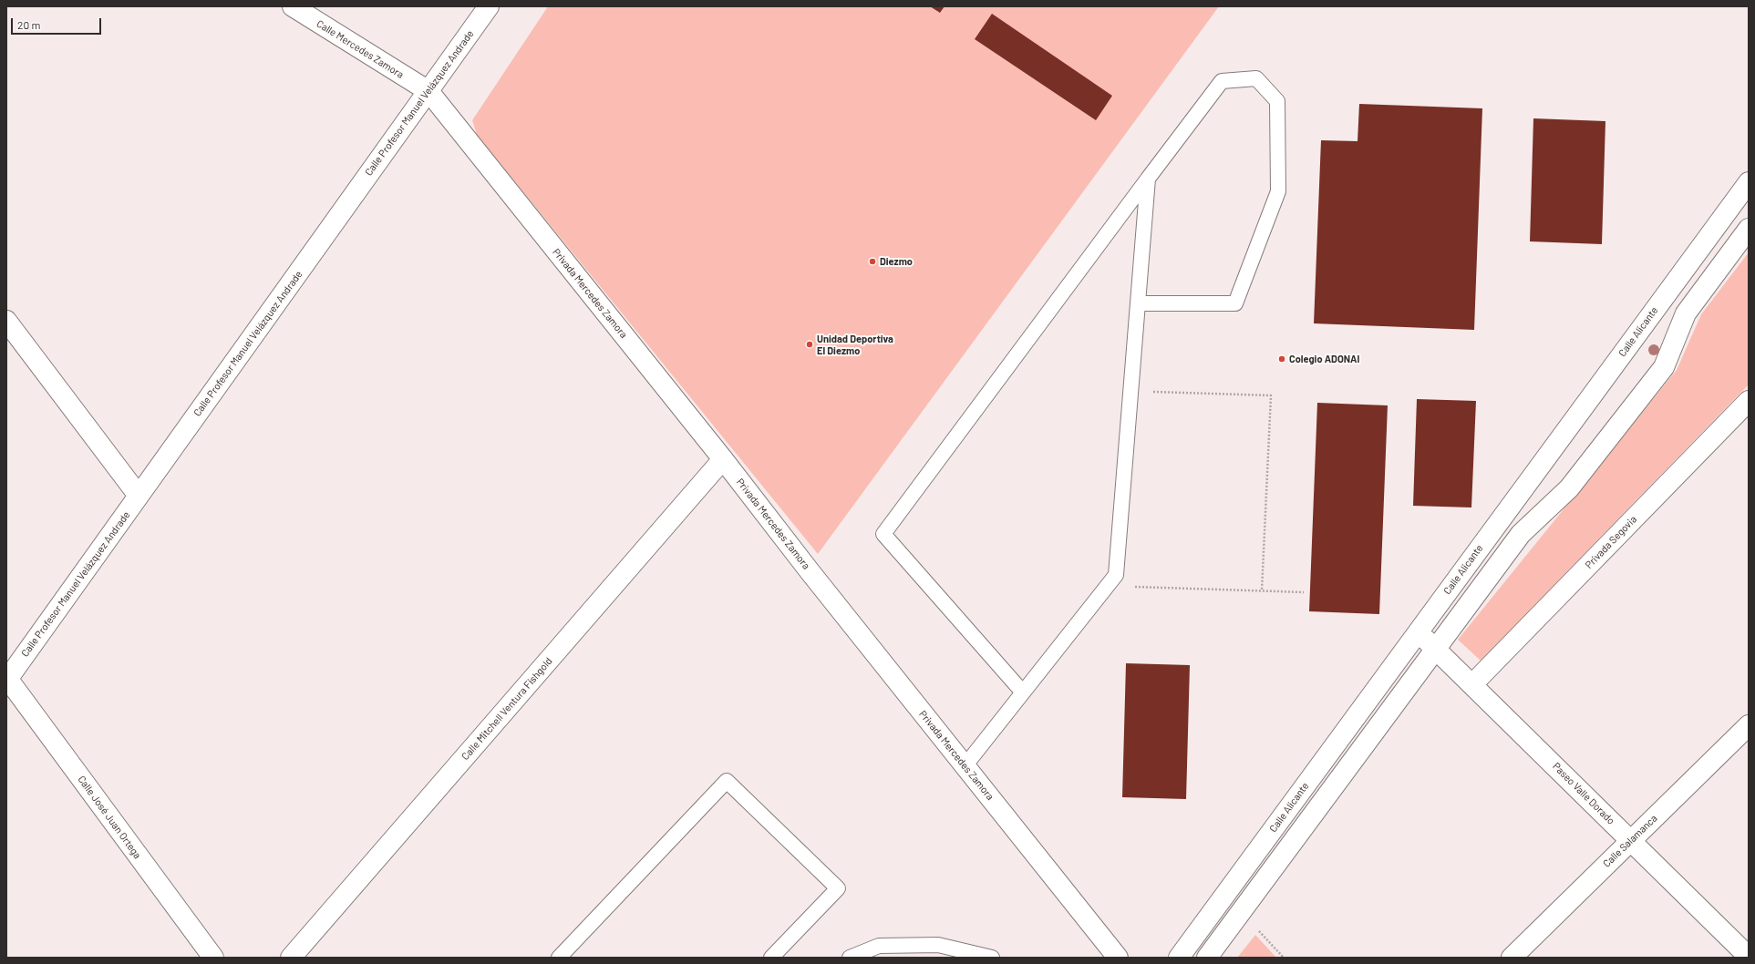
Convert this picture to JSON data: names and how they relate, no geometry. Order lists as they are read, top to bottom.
{
  "streets": {
    "street": [
      "Calle Mercedes Zamora",
      "Calle Profesor Manuel Velázquez Andrade",
      "Privada Mercedes Zamora",
      "Calle Alicante",
      "Privada Segovia",
      "Calle Mitchell Ventura Fishgold",
      "Paseo Valle Dorado",
      "Calle José Juan Ortega",
      "Calle Salamanca"
    ]
  },
  "crossings": [
    ["Calle Mercedes Zamora", "Calle Profesor Manuel Velázquez Andrade"],
    ["Calle Mercedes Zamora", "Privada Mercedes Zamora"],
    ["Calle Profesor Manuel Velázquez Andrade", "Privada Mercedes Zamora"],
    ["Calle Profesor Manuel Velázquez Andrade", "Calle José Juan Ortega"],
    ["Privada Mercedes Zamora", "Calle Mitchell Ventura Fishgold"],
    ["Calle Alicante", "Paseo Valle Dorado"],
    ["Privada Segovia", "Paseo Valle Dorado"],
    ["Paseo Valle Dorado", "Calle Salamanca"]
  ],
  "places": ["Diezmo", "Unidad Deportiva El Diezmo", "Colegio ADONAI"],
  "scale_bar": "20 m"
}
